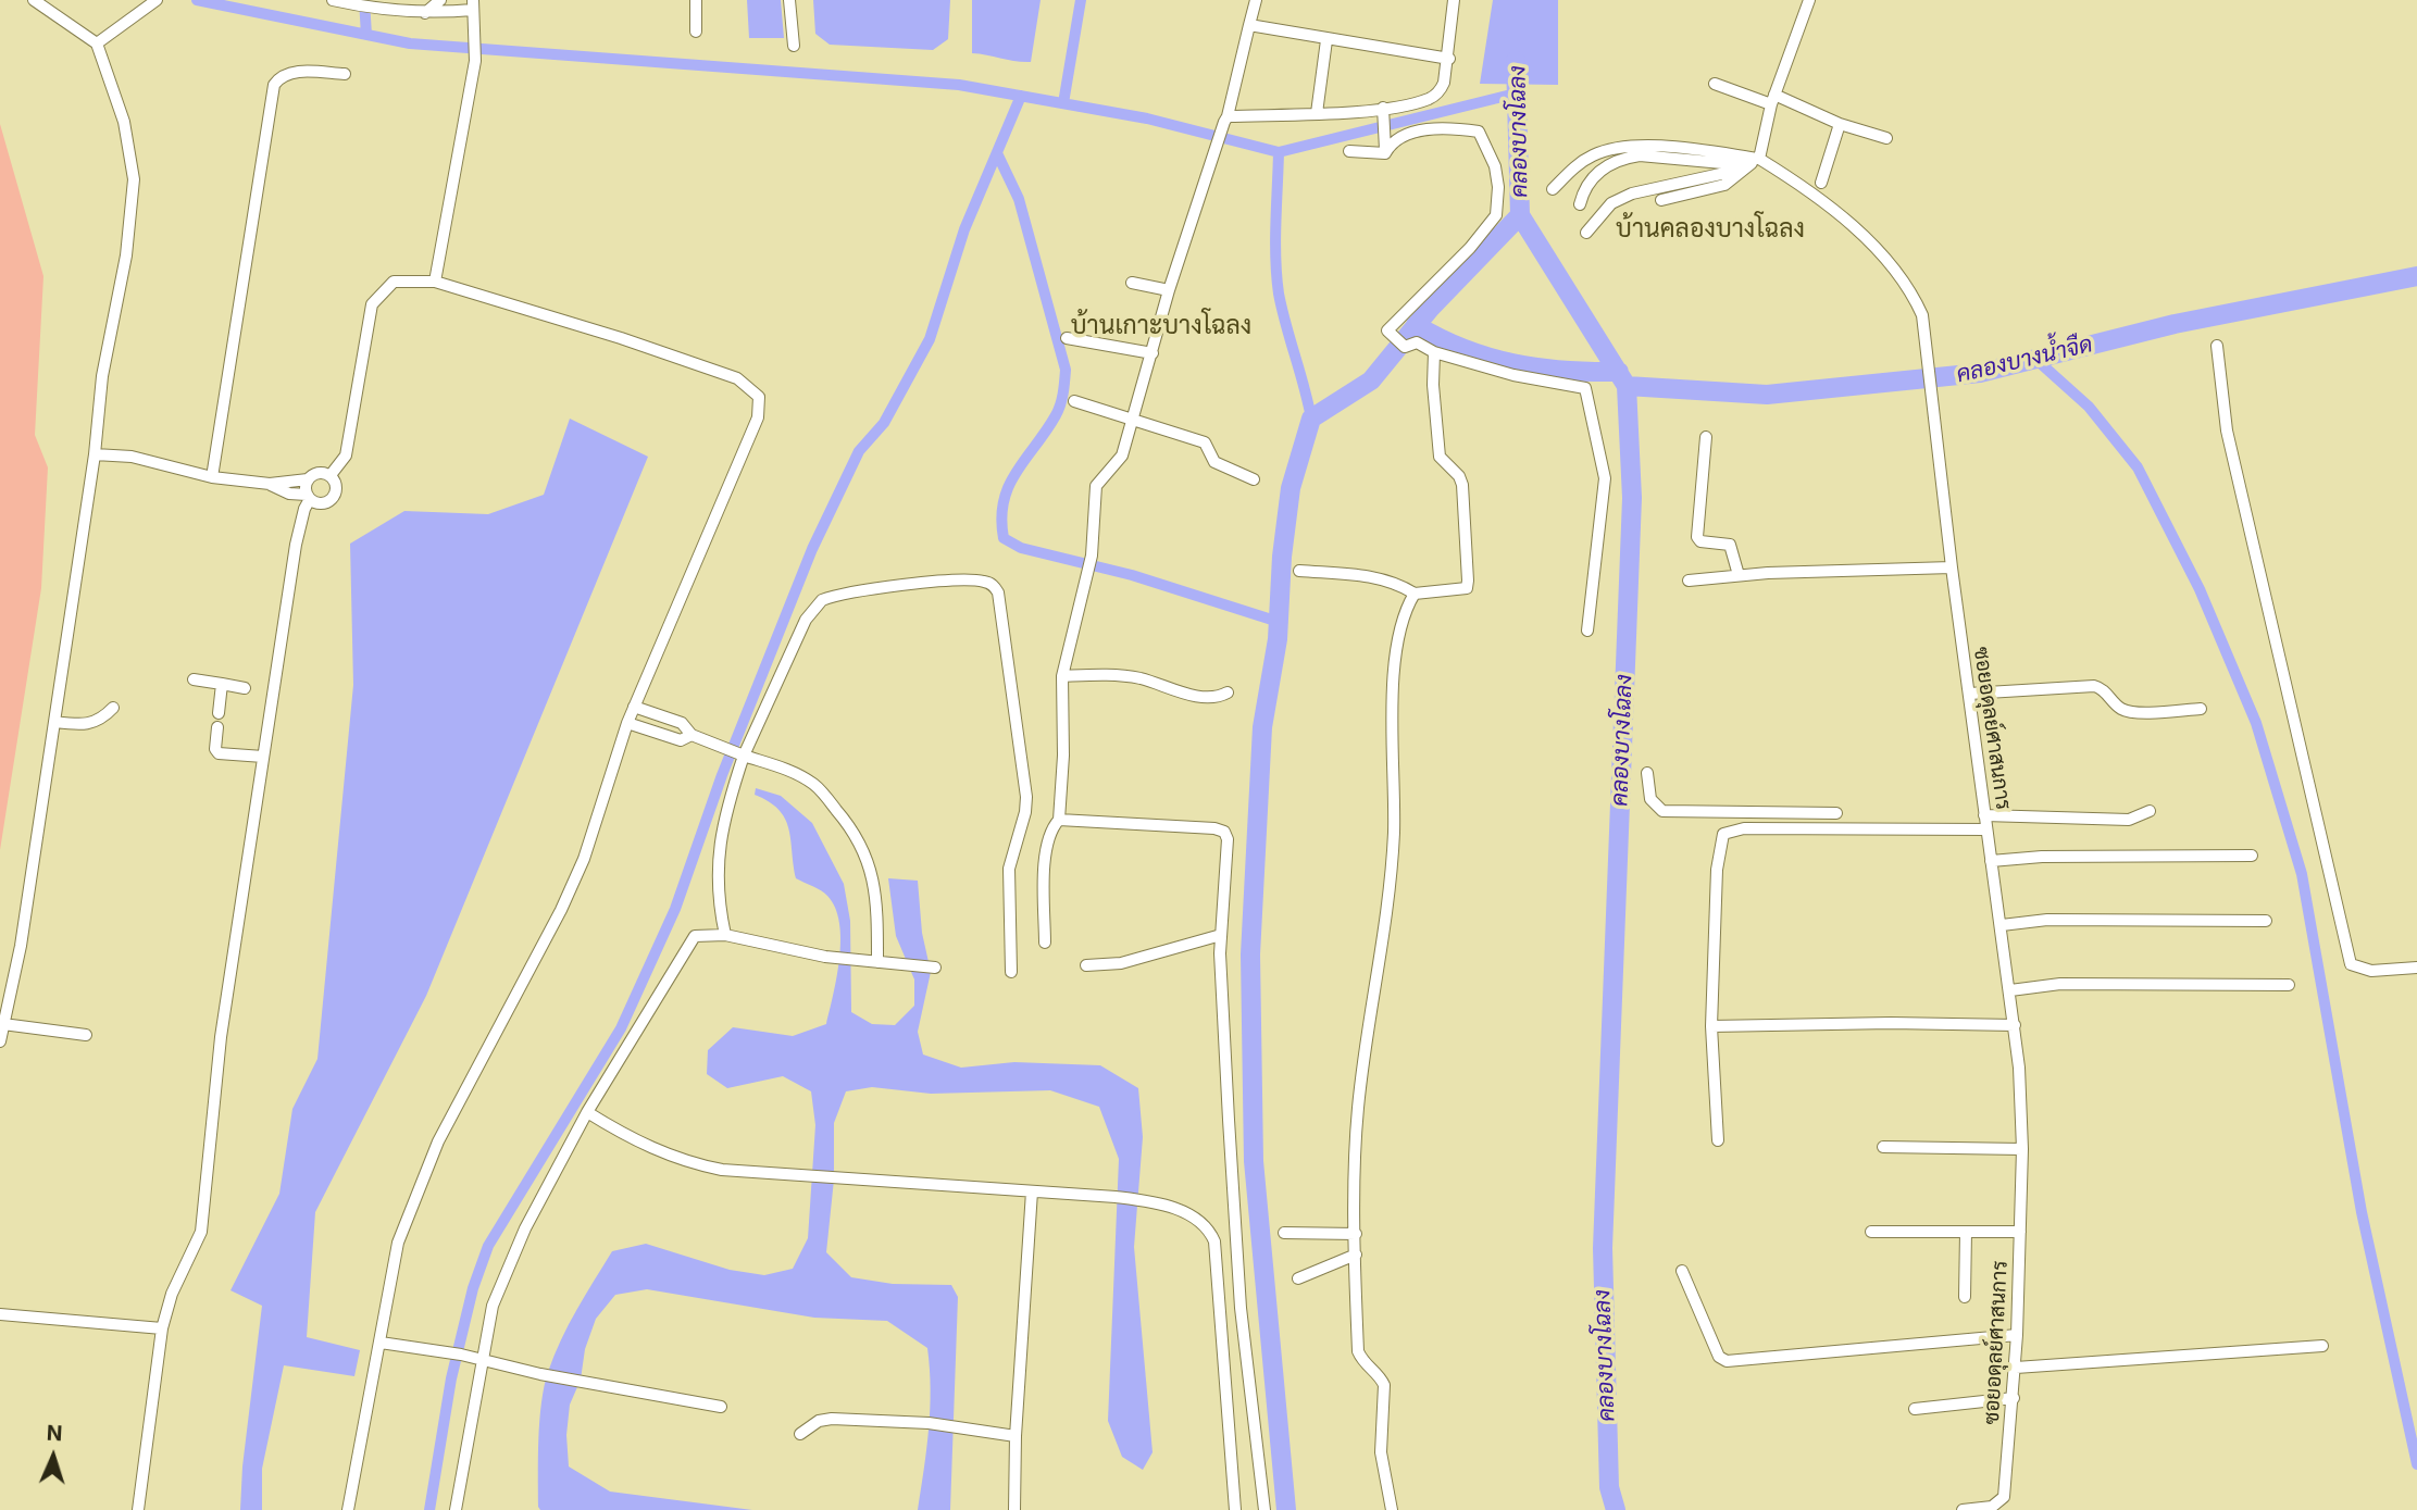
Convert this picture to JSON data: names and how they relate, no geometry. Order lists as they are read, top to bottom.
{
  "streets": {
    "street": ["ซอยอดุลย์ศาสนการ"]
  },
  "districts": ["บ้านคลองบางโฉลง", "บ้านเกาะบางโฉลง"],
  "water": ["คลองบางโฉลง", "คลองบางน้ำจืด"],
  "north": "top"
}
